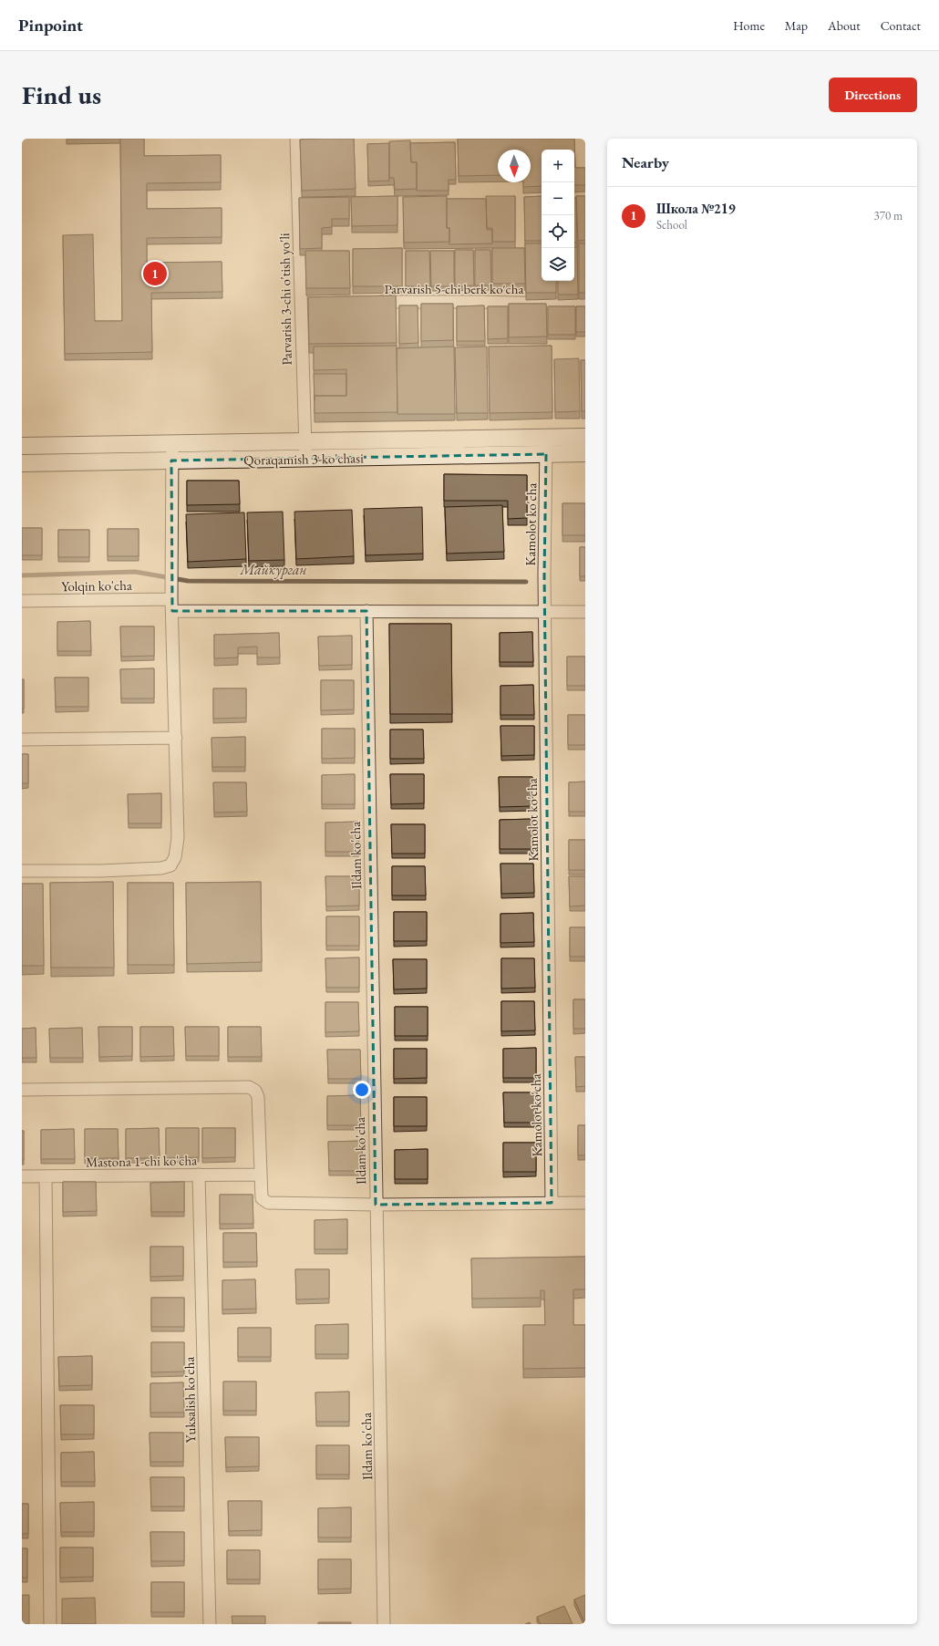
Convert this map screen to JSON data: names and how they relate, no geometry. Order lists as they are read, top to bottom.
{
  "streets": {
    "main road": ["Qoraqamish 3-ko'chasi"],
    "street": [
      "Parvarish 5-chi berk ko'cha",
      "Parvarish 3-chi o'tish yo'li",
      "Kamolot ko'cha",
      "Yolqin ko'cha",
      "Ildam ko'cha",
      "Mastona 1-chi ko'cha",
      "Yuksalish ko'cha"
    ]
  },
  "crossings": [
    ["Parvarish 3-chi o'tish yo'li", "Qoraqamish 3-ko'chasi"],
    ["Qoraqamish 3-ko'chasi", "Kamolot ko'cha"],
    ["Kamolot ko'cha", "Yolqin ko'cha"],
    ["Yolqin ko'cha", "Ildam ko'cha"],
    ["Mastona 1-chi ko'cha", "Yuksalish ko'cha"]
  ],
  "water": ["Майкурган"],
  "north": "bottom",
  "page": {
    "header": "Pinpoint",
    "nav": [
      "Home",
      "Map",
      "About",
      "Contact"
    ],
    "buttons": "Directions",
    "title": "Find us",
    "heading": "Nearby",
    "map_buttons": ["+", "−"],
    "list": [
      {
        "mark": "1",
        "name": "Школа №219",
        "note": "School",
        "value": "370 m"
      }
    ],
    "pins": "1"
  }
}
